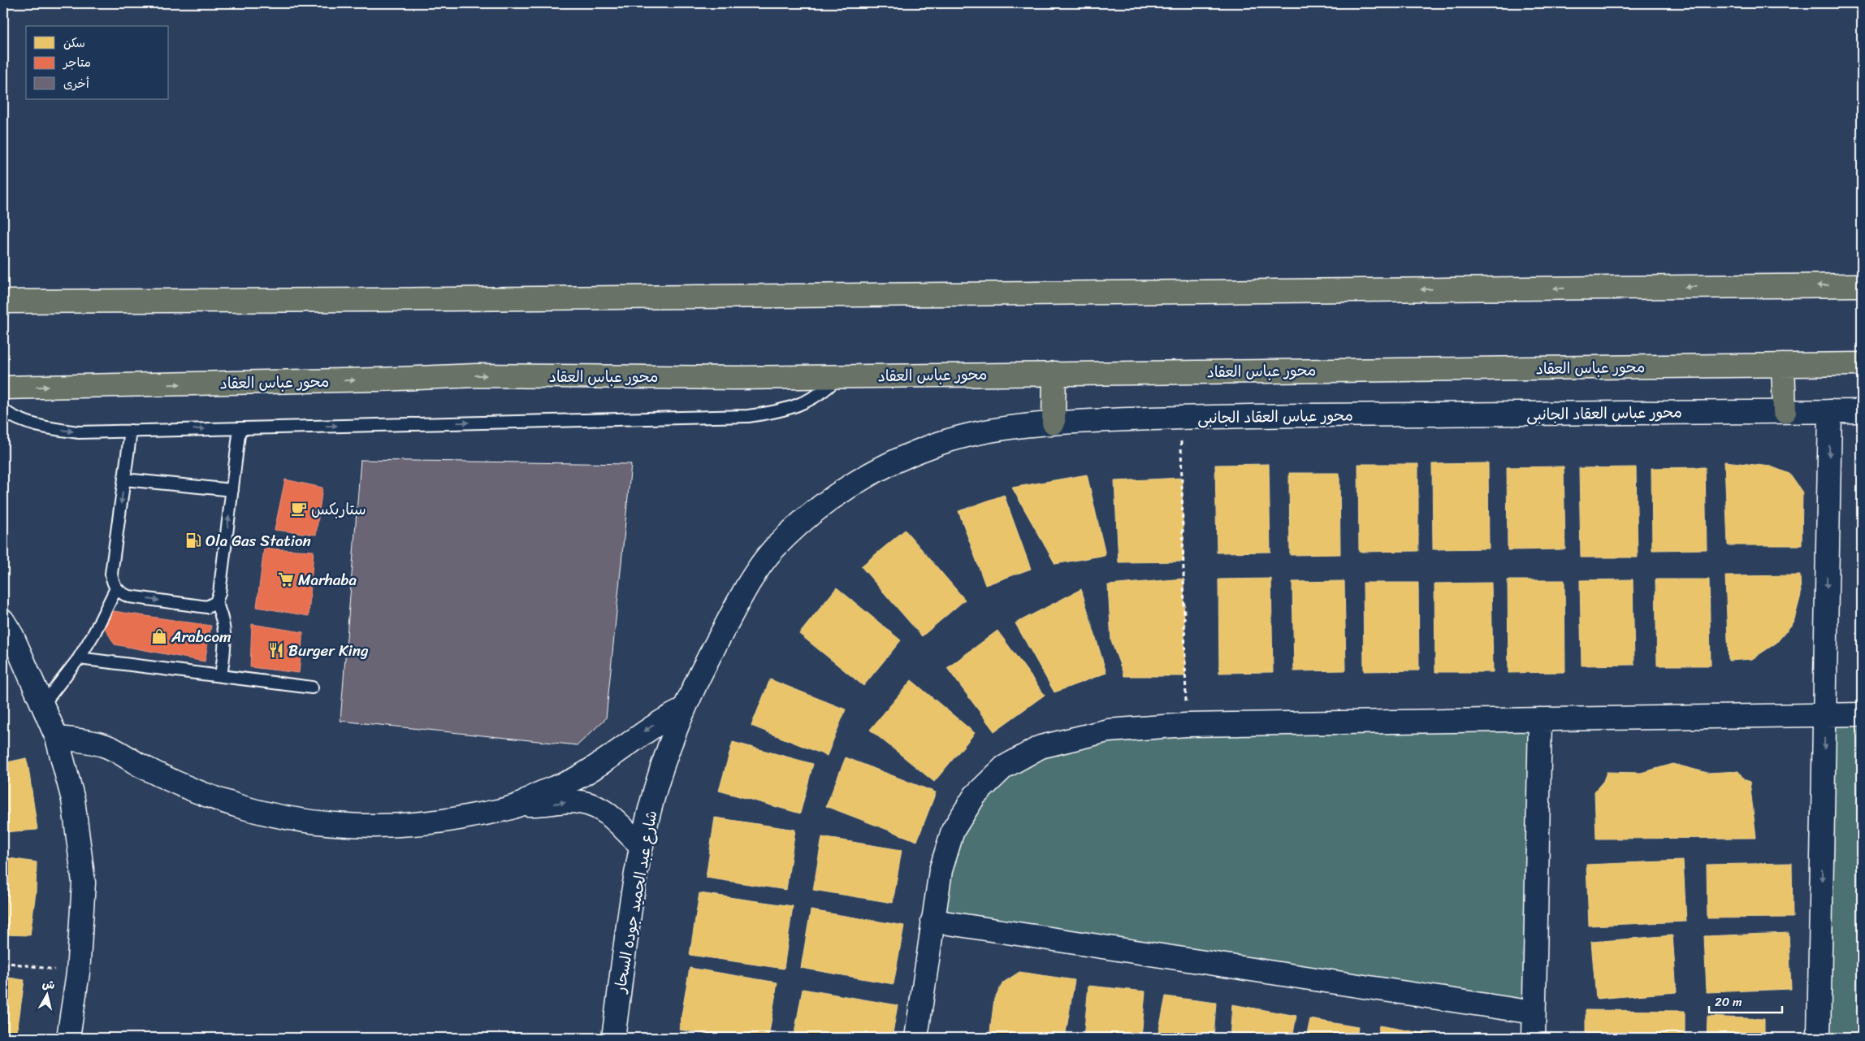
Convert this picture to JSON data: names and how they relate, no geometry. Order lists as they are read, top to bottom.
{
  "streets": {
    "main road": ["محور عباس العقاد"],
    "street": ["محور عباس العقاد الجانبى", "شارع عبد الحميد جوده السحار"]
  },
  "crossings": [
    ["محور عباس العقاد الجانبى", "شارع عبد الحميد جوده السحار"]
  ],
  "places": {
    "cafe": ["ستاربكس"],
    "fuel station": ["Ola Gas Station"],
    "supermarket": ["Marhaba"],
    "shop": ["Arabcom"],
    "restaurant": ["Burger King"]
  },
  "legend": ["سكن", "متاجر", "أخرى"],
  "scale_bar": "20 m",
  "north": "top"
}
